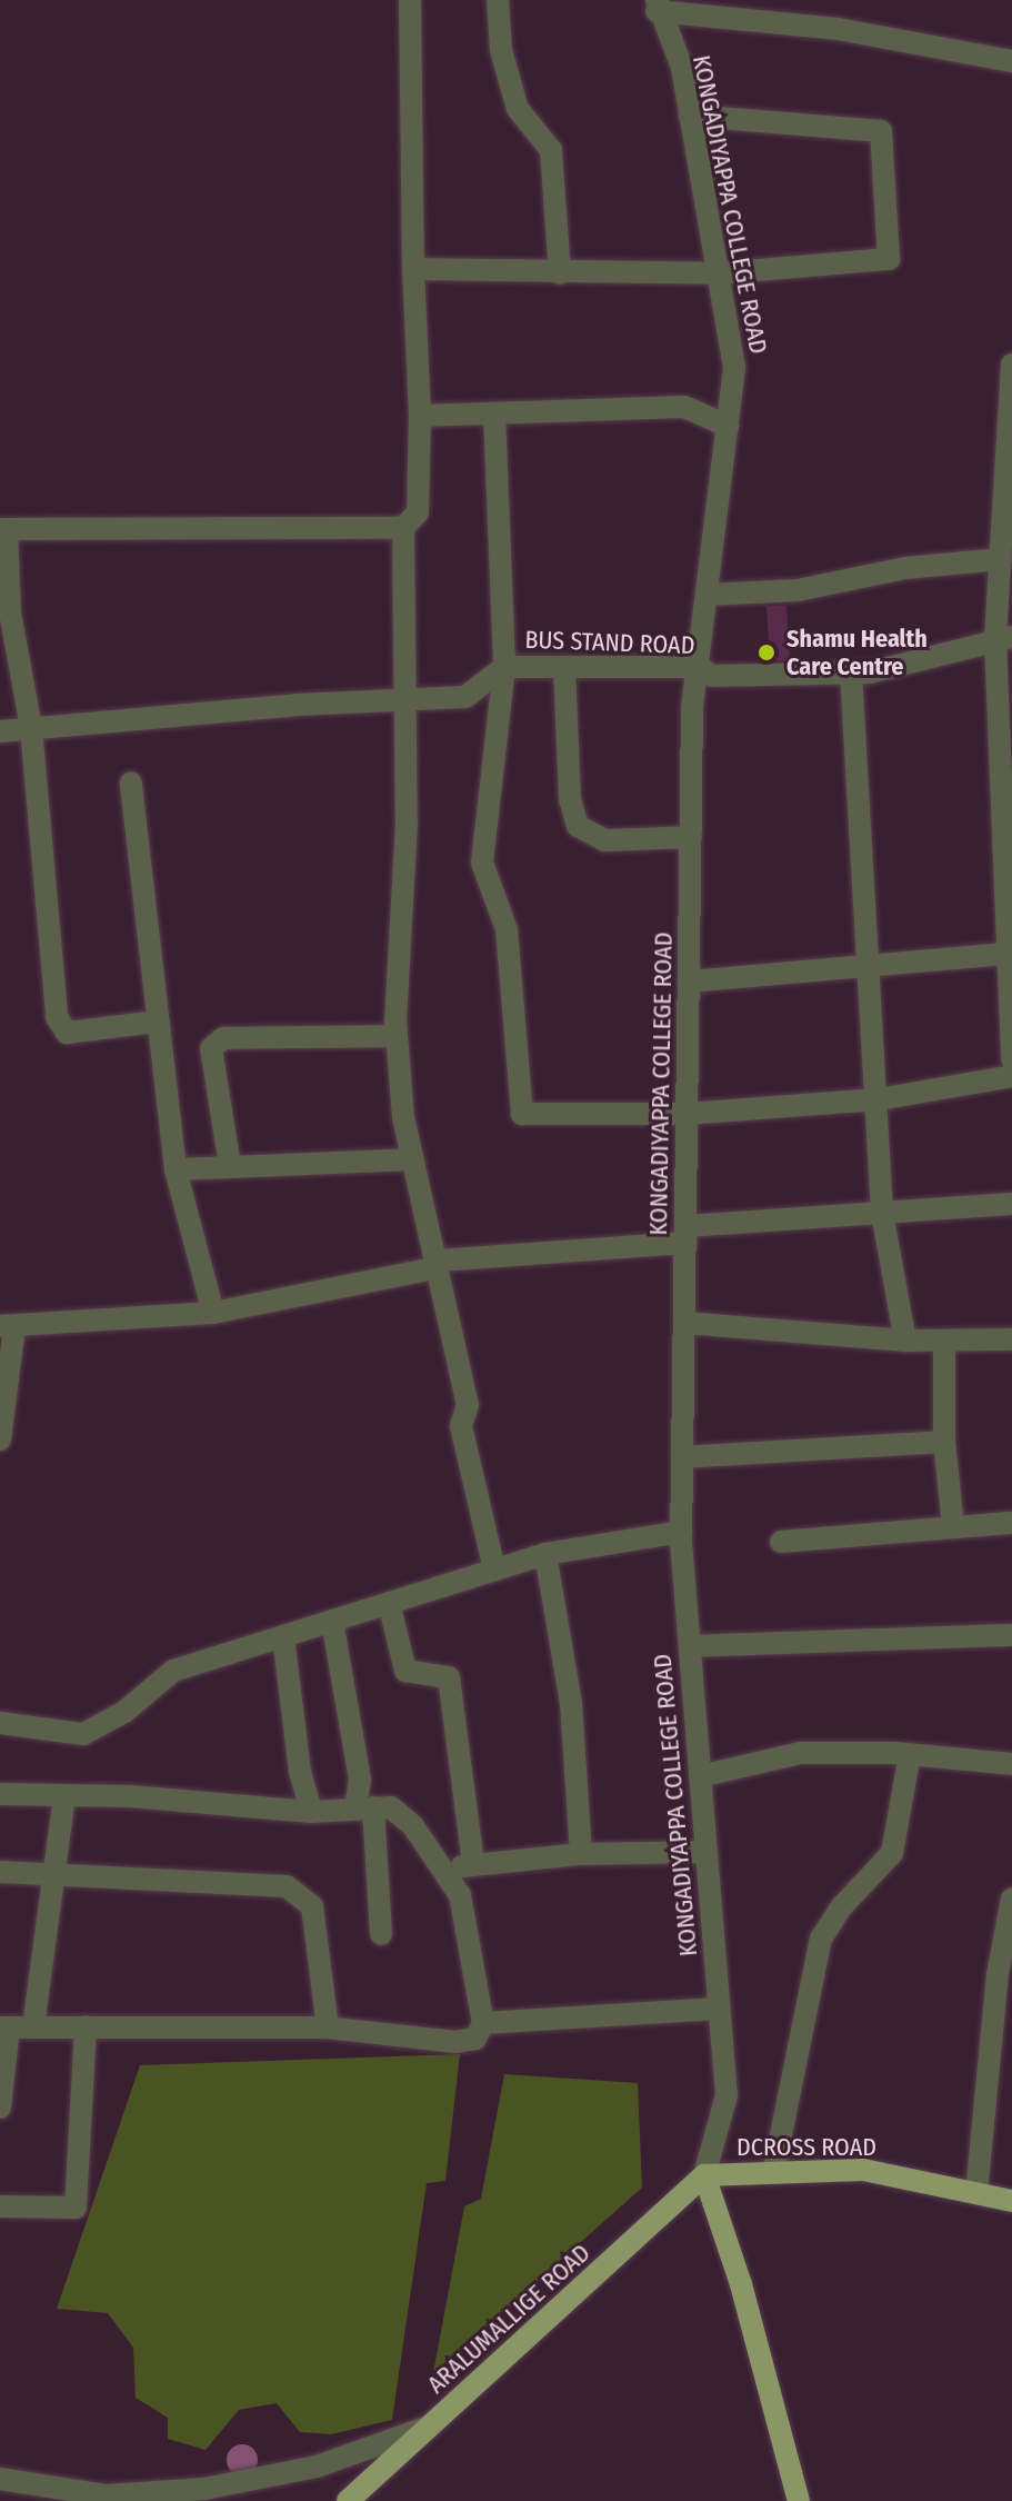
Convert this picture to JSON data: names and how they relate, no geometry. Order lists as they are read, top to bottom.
{
  "streets": {
    "main road": ["DCROSS ROAD", "ARALUMALLIGE ROAD"],
    "street": ["KONGADIYAPPA COLLEGE ROAD", "BUS STAND ROAD"]
  },
  "crossings": [
    ["KONGADIYAPPA COLLEGE ROAD", "BUS STAND ROAD"],
    ["KONGADIYAPPA COLLEGE ROAD", "DCROSS ROAD"],
    ["KONGADIYAPPA COLLEGE ROAD", "ARALUMALLIGE ROAD"],
    ["DCROSS ROAD", "ARALUMALLIGE ROAD"]
  ],
  "places": ["Shamu Health Care Centre"]
}
